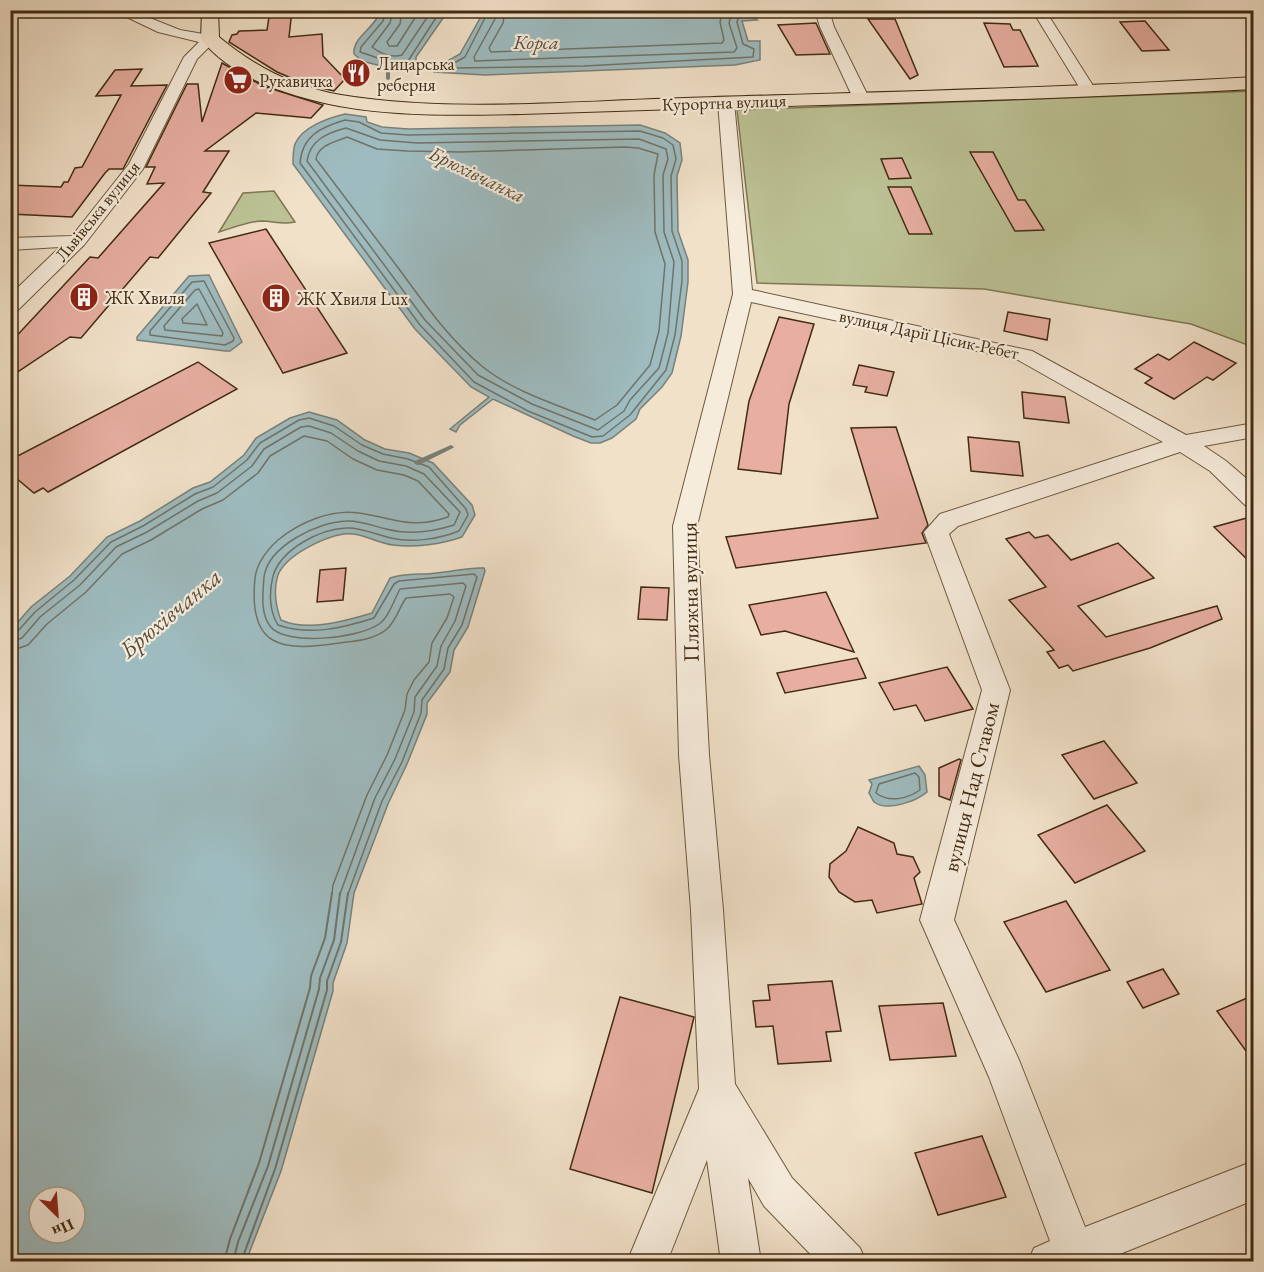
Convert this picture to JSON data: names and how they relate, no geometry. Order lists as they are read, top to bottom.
{
  "streets": {
    "main road": ["Курортна вулиця"],
    "street": [
      "Львівська вулиця",
      "вулиця Дарії Цісик-Ребет",
      "Пляжна вулиця",
      "вулиця Над Ставом"
    ]
  },
  "crossings": [
    ["Курортна вулиця", "Львівська вулиця"],
    ["Курортна вулиця", "Пляжна вулиця"],
    ["вулиця Дарії Цісик-Ребет", "Пляжна вулиця"],
    ["вулиця Дарії Цісик-Ребет", "вулиця Над Ставом"]
  ],
  "water": ["Корса", "Брюхівчанка"],
  "places": {
    "restaurant": ["Лицарська реберня"],
    "supermarket": ["Рукавичка"],
    "building": ["ЖК Хвиля", "ЖК Хвиля Lux"]
  },
  "north": "bottom right"
}
